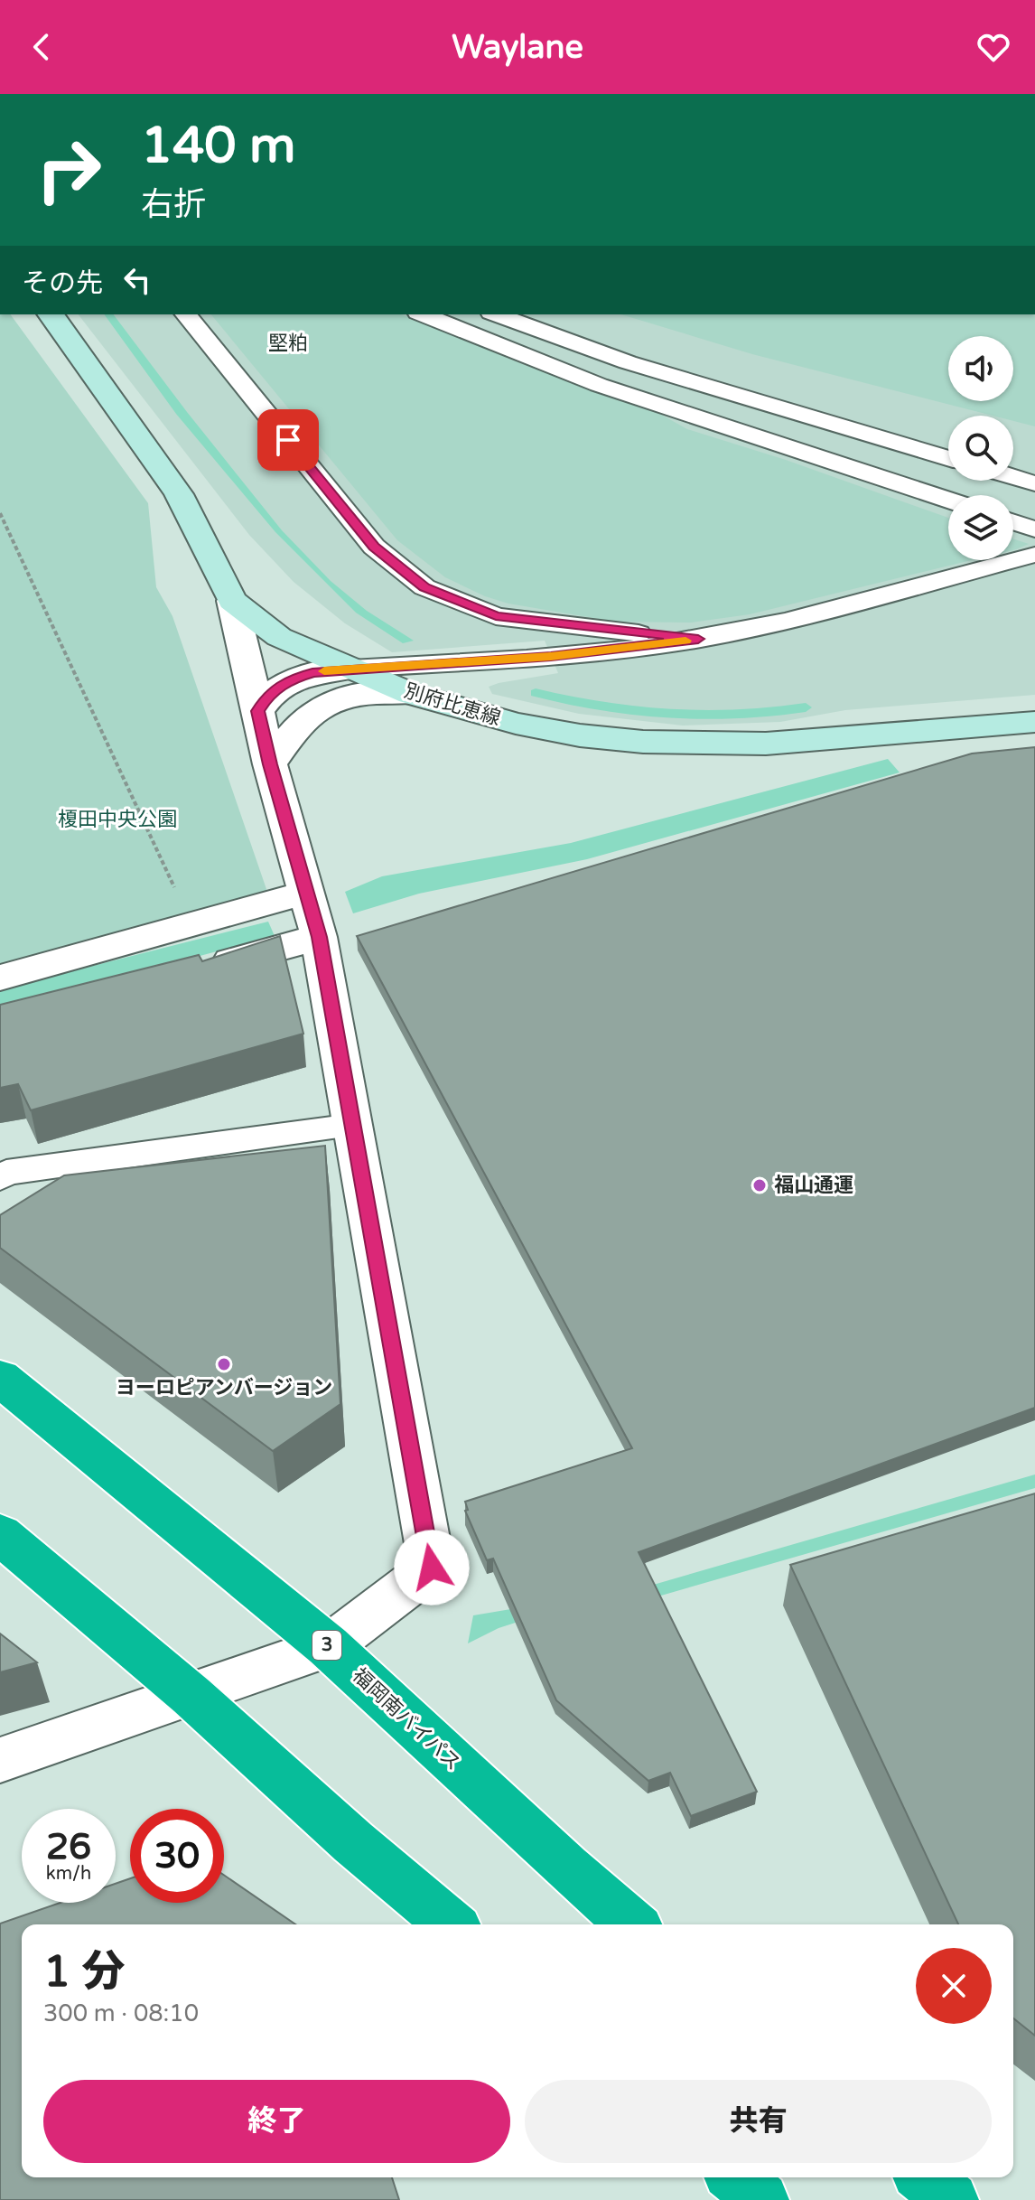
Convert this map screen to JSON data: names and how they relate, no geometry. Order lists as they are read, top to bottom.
{
  "streets": {
    "highway": ["3", "福岡南バイパス"],
    "main road": ["別府比恵線"]
  },
  "districts": ["堅粕"],
  "parks": ["榎田中央公園"],
  "places": ["福山通運", "ヨーロピアンバージョン"],
  "page": {
    "header": "Waylane",
    "turn": ["140 m", "右折"],
    "then": "その先",
    "speed": "26 km/h",
    "limit": "30",
    "heading": ["1 分", "300 m · 08:10"],
    "buttons": ["終了", "共有"]
  }
}
